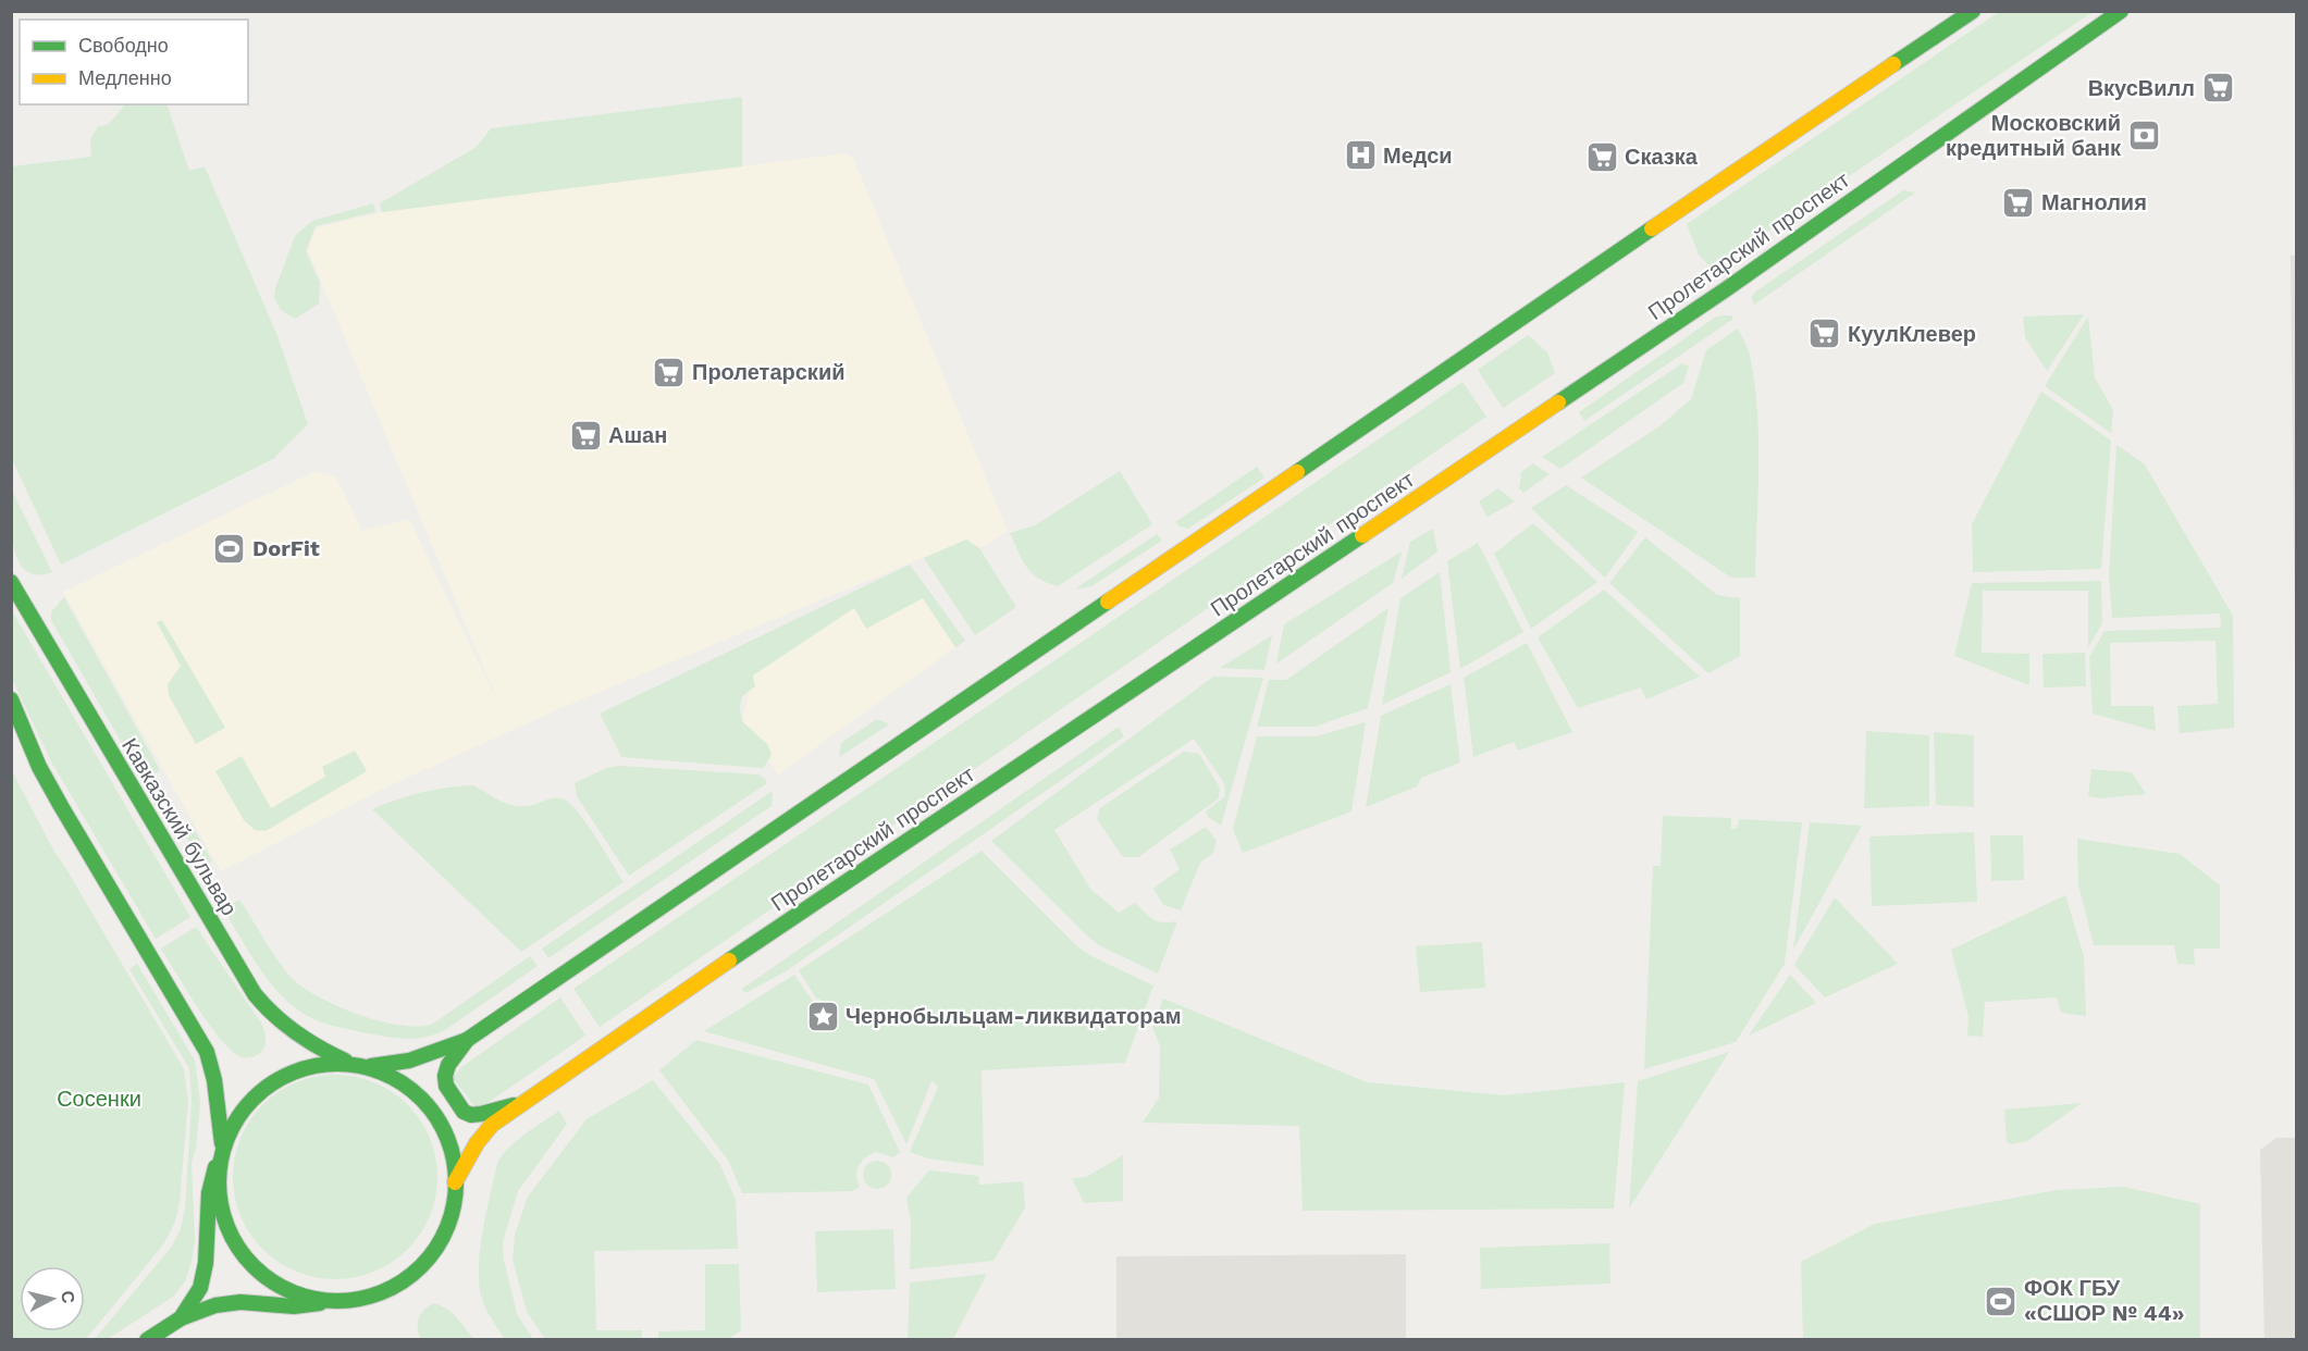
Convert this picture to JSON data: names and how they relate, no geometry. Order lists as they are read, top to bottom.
{
  "streets": {
    "main road": ["Пролетарский проспект", "Кавказский бульвар"]
  },
  "parks": ["Сосенки"],
  "places": {
    "supermarket": [
      "ВкусВилл",
      "Сказка",
      "Магнолия",
      "КуулКлевер",
      "Пролетарский",
      "Ашан"
    ],
    "bank": ["Московский кредитный банк"],
    "hospital": ["Медси"],
    "sports": ["DorFit", "ФОК ГБУ «СШОР № 44»"],
    "place": ["Чернобыльцам-ликвидаторам"]
  },
  "legend": ["Свободно", "Медленно"],
  "north": "right"
}
